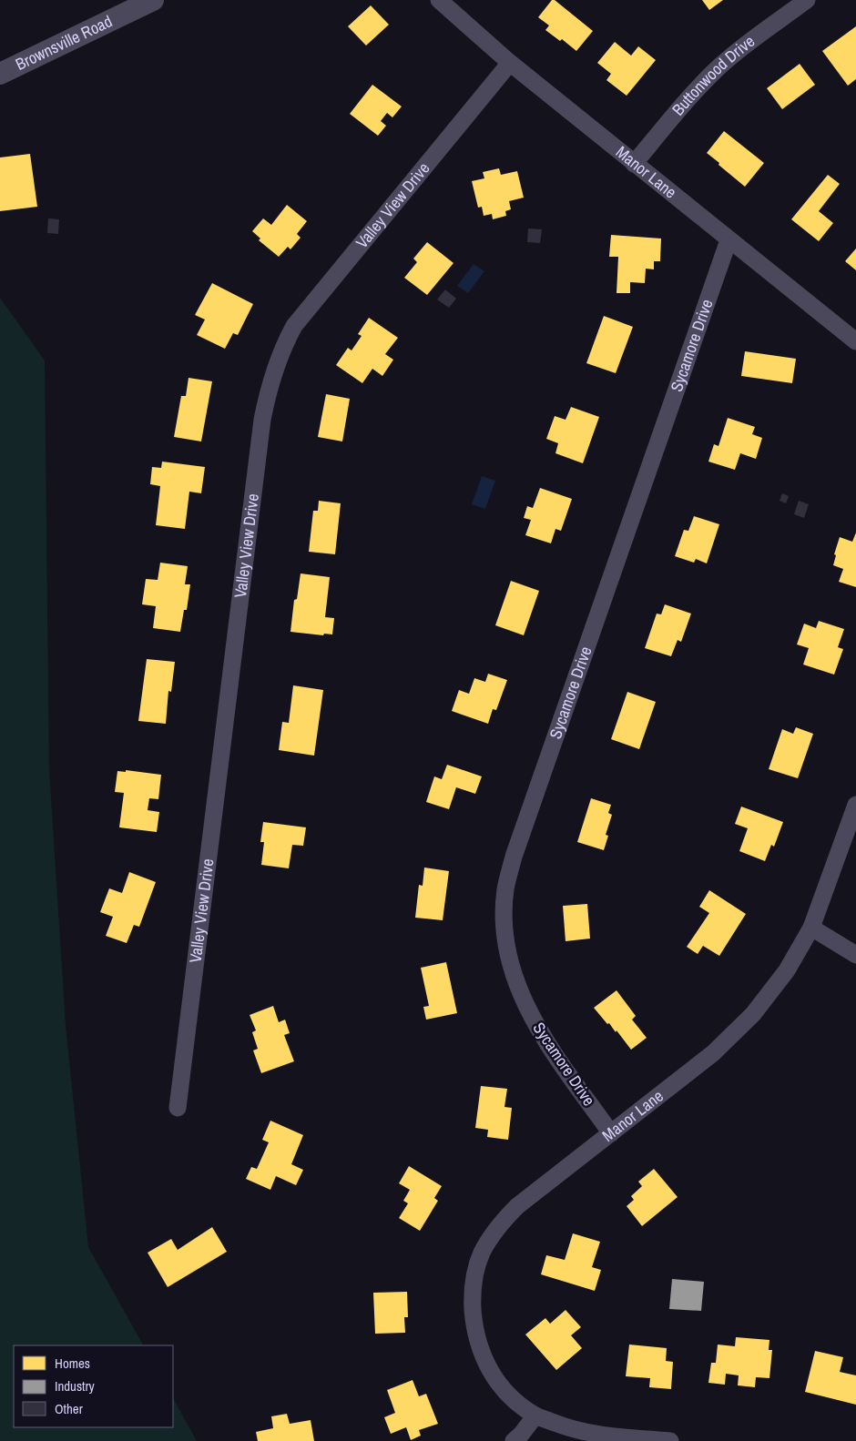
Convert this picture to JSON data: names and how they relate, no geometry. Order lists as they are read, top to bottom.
{
  "streets": {
    "street": [
      "Brownsville Road",
      "Buttonwood Drive",
      "Manor Lane",
      "Valley View Drive",
      "Sycamore Drive"
    ]
  },
  "crossings": [
    ["Buttonwood Drive", "Manor Lane"],
    ["Manor Lane", "Valley View Drive"],
    ["Manor Lane", "Sycamore Drive"]
  ],
  "legend": ["Homes", "Industry", "Other"]
}
